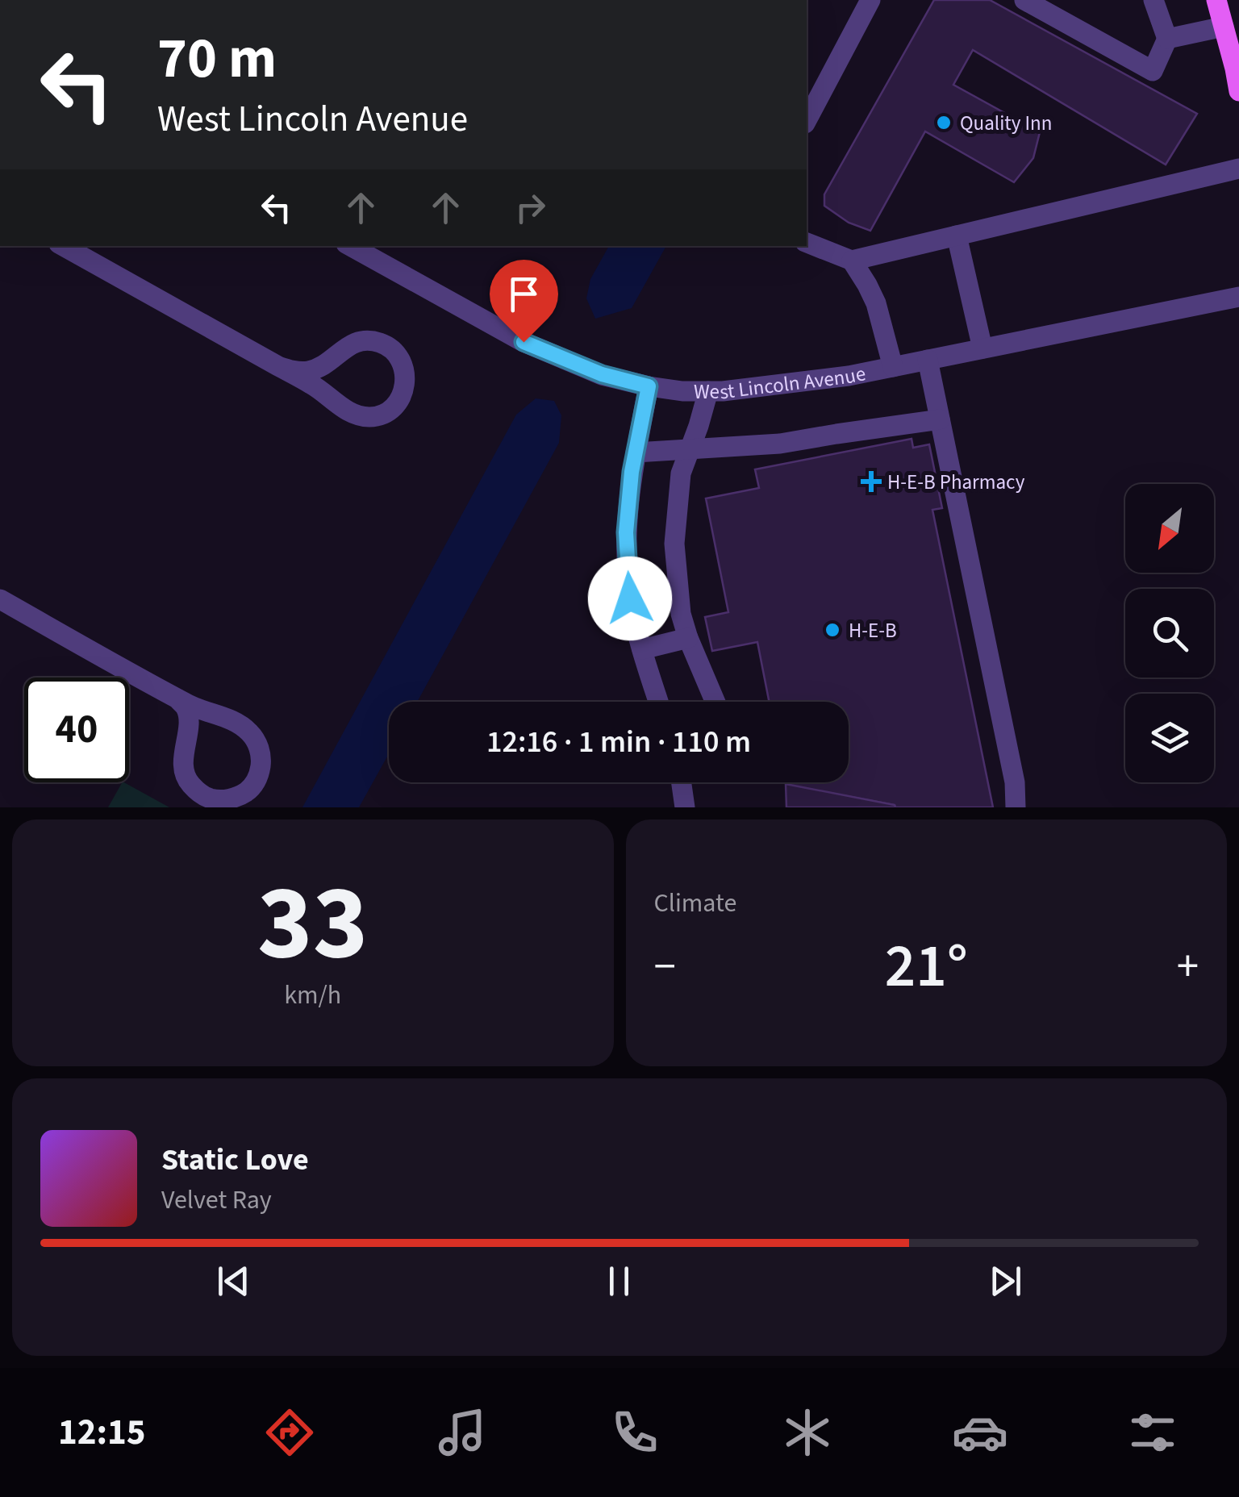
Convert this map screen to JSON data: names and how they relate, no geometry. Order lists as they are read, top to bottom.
{
  "streets": {
    "street": ["West Lincoln Avenue"]
  },
  "places": {
    "other": ["Quality Inn", "H-E-B"],
    "health": ["H-E-B Pharmacy"]
  },
  "north": "bottom left",
  "page": {
    "turn": ["70 m", "West Lincoln Avenue"],
    "limit": "40",
    "trip": "12:16 · 1 min · 110 m",
    "tile": [
      ["33", "km/h"],
      "Climate"
    ],
    "heat": ["−", "21°", "+"],
    "song": ["Static Love", "Velvet Ray"],
    "tabs": "12:15"
  }
}
